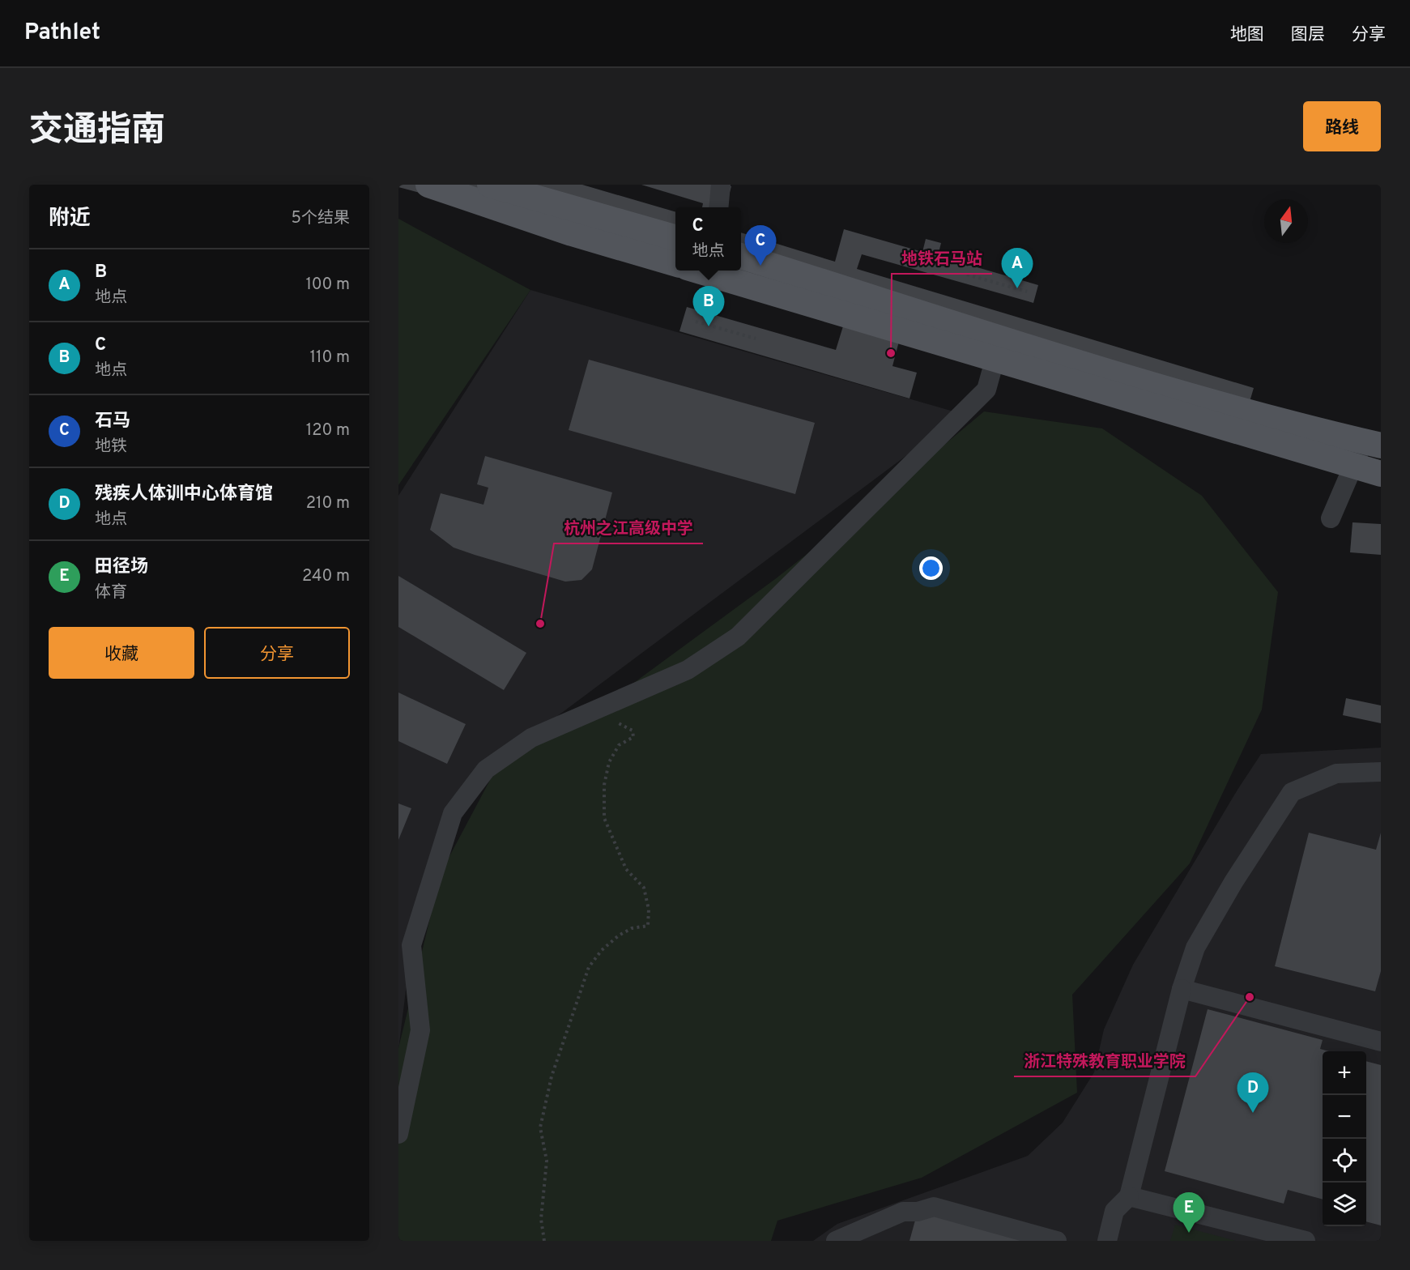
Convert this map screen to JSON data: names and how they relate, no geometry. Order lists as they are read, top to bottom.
{
  "places": ["地铁石马站", "杭州之江高级中学", "浙江特殊教育职业学院"],
  "north": "top",
  "page": {
    "header": "Pathlet",
    "nav": ["地图", "图层", "分享"],
    "title": "交通指南",
    "buttons": [
      "路线",
      ["收藏", "分享"]
    ],
    "heading": ["附近", "5个结果"],
    "popup": ["C", "地点"],
    "pins": [
      "C",
      "A",
      "B",
      "D",
      "E"
    ],
    "list": [
      {
        "mark": "A",
        "name": "B",
        "note": "地点",
        "value": "100 m"
      },
      {
        "mark": "B",
        "name": "C",
        "note": "地点",
        "value": "110 m"
      },
      {
        "mark": "C",
        "name": "石马",
        "note": "地铁",
        "value": "120 m"
      },
      {
        "mark": "D",
        "name": "残疾人体训中心体育馆",
        "note": "地点",
        "value": "210 m"
      },
      {
        "mark": "E",
        "name": "田径场",
        "note": "体育",
        "value": "240 m"
      }
    ],
    "map_buttons": ["+", "−"]
  }
}
